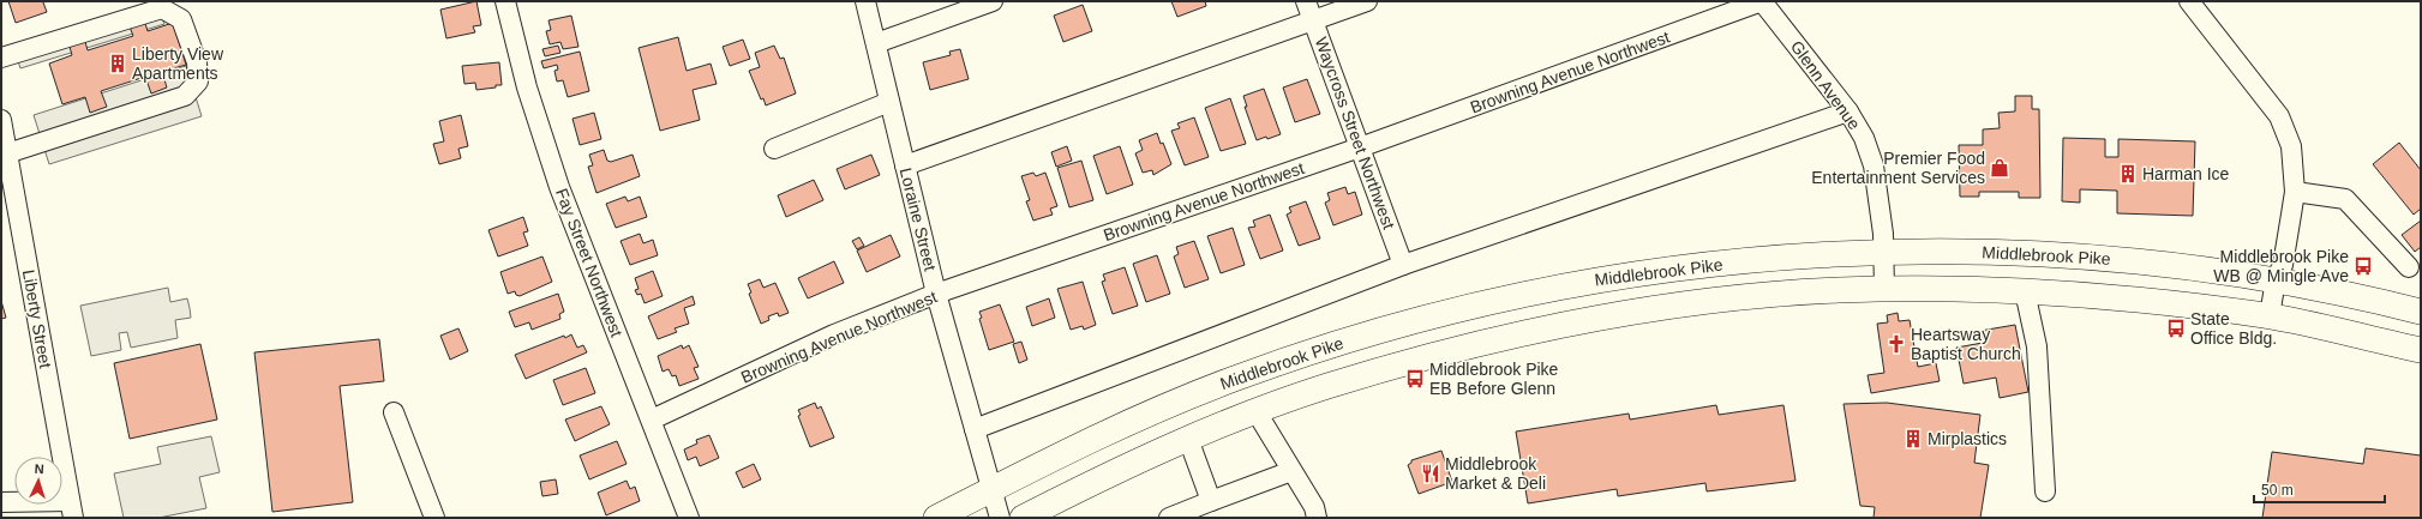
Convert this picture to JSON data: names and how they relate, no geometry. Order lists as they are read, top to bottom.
{
  "streets": {
    "main road": ["Middlebrook Pike"],
    "street": [
      "Browning Avenue Northwest",
      "Glenn Avenue",
      "Waycross Street Northwest",
      "Loraine Street",
      "Fay Street Northwest",
      "Liberty Street"
    ]
  },
  "crossings": [
    ["Browning Avenue Northwest", "Glenn Avenue"],
    ["Browning Avenue Northwest", "Waycross Street Northwest"],
    ["Browning Avenue Northwest", "Loraine Street"],
    ["Browning Avenue Northwest", "Fay Street Northwest"],
    ["Glenn Avenue", "Middlebrook Pike"],
    ["Loraine Street", "Middlebrook Pike"]
  ],
  "places": {
    "building": ["Liberty View Apartments", "Harman Ice", "Mirplastics"],
    "shop": ["Premier Food Entertainment Services"],
    "bus stop": ["Middlebrook Pike WB @ Mingle Ave", "State Office Bldg.", "Middlebrook Pike EB Before Glenn"],
    "church": ["Heartsway Baptist Church"],
    "restaurant": ["Middlebrook Market & Deli"]
  },
  "scale_bar": "50 m",
  "north": "top"
}
